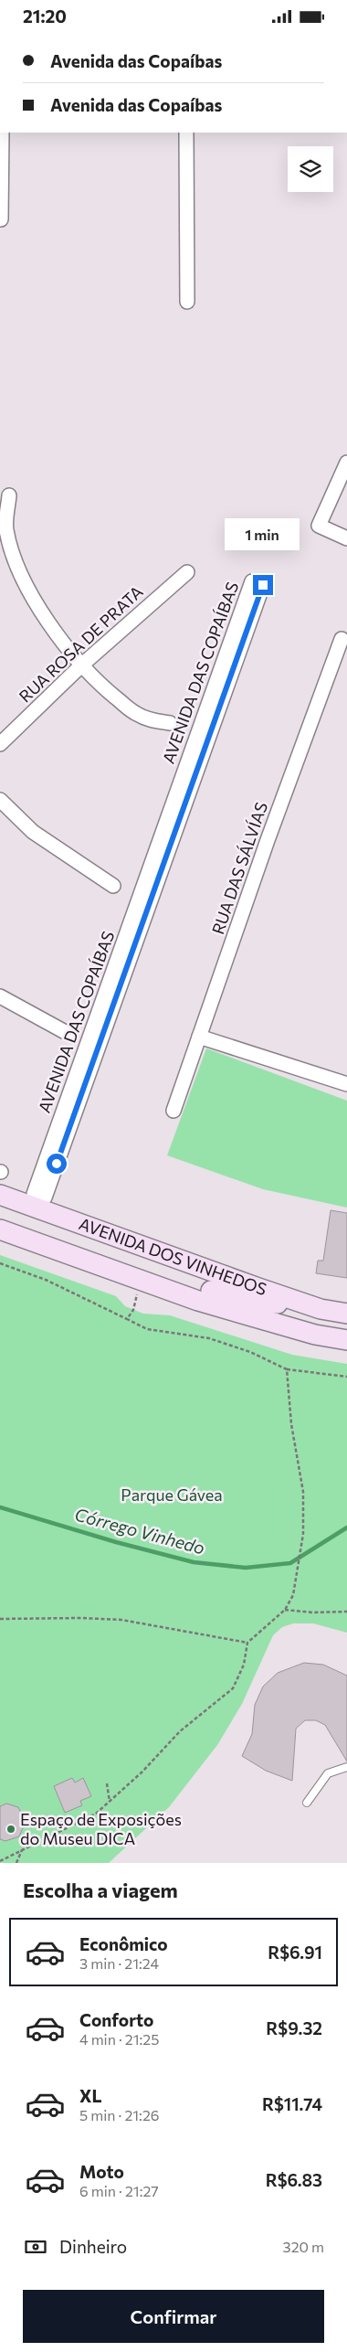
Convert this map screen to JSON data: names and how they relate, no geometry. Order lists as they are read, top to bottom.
{
  "streets": {
    "main road": ["AVENIDA DOS VINHEDOS"],
    "street": ["RUA ROSA DE PRATA", "AVENIDA DAS COPAÍBAS", "RUA DAS SÁLVÍAS"]
  },
  "crossings": [
    ["AVENIDA DAS COPAÍBAS", "AVENIDA DOS VINHEDOS"]
  ],
  "water": ["Córrego Vinhedo"],
  "parks": ["Parque Gávea"],
  "places": ["Espaço de Exposições do Museu DICA"],
  "page": {
    "status": "21:20",
    "banner": ["Avenida das Copaíbas", "Avenida das Copaíbas"],
    "bubble": "1 min",
    "heading": "Escolha a viagem",
    "list": [
      {
        "name": "Econômico",
        "note": "3 min · 21:24",
        "value": "R$6.91"
      },
      {
        "name": "Conforto",
        "note": "4 min · 21:25",
        "value": "R$9.32"
      },
      {
        "name": "XL",
        "note": "5 min · 21:26",
        "value": "R$11.74"
      },
      {
        "name": "Moto",
        "note": "6 min · 21:27",
        "value": "R$6.83"
      }
    ],
    "pay": ["Dinheiro", "320 m"],
    "buttons": "Confirmar"
  }
}
